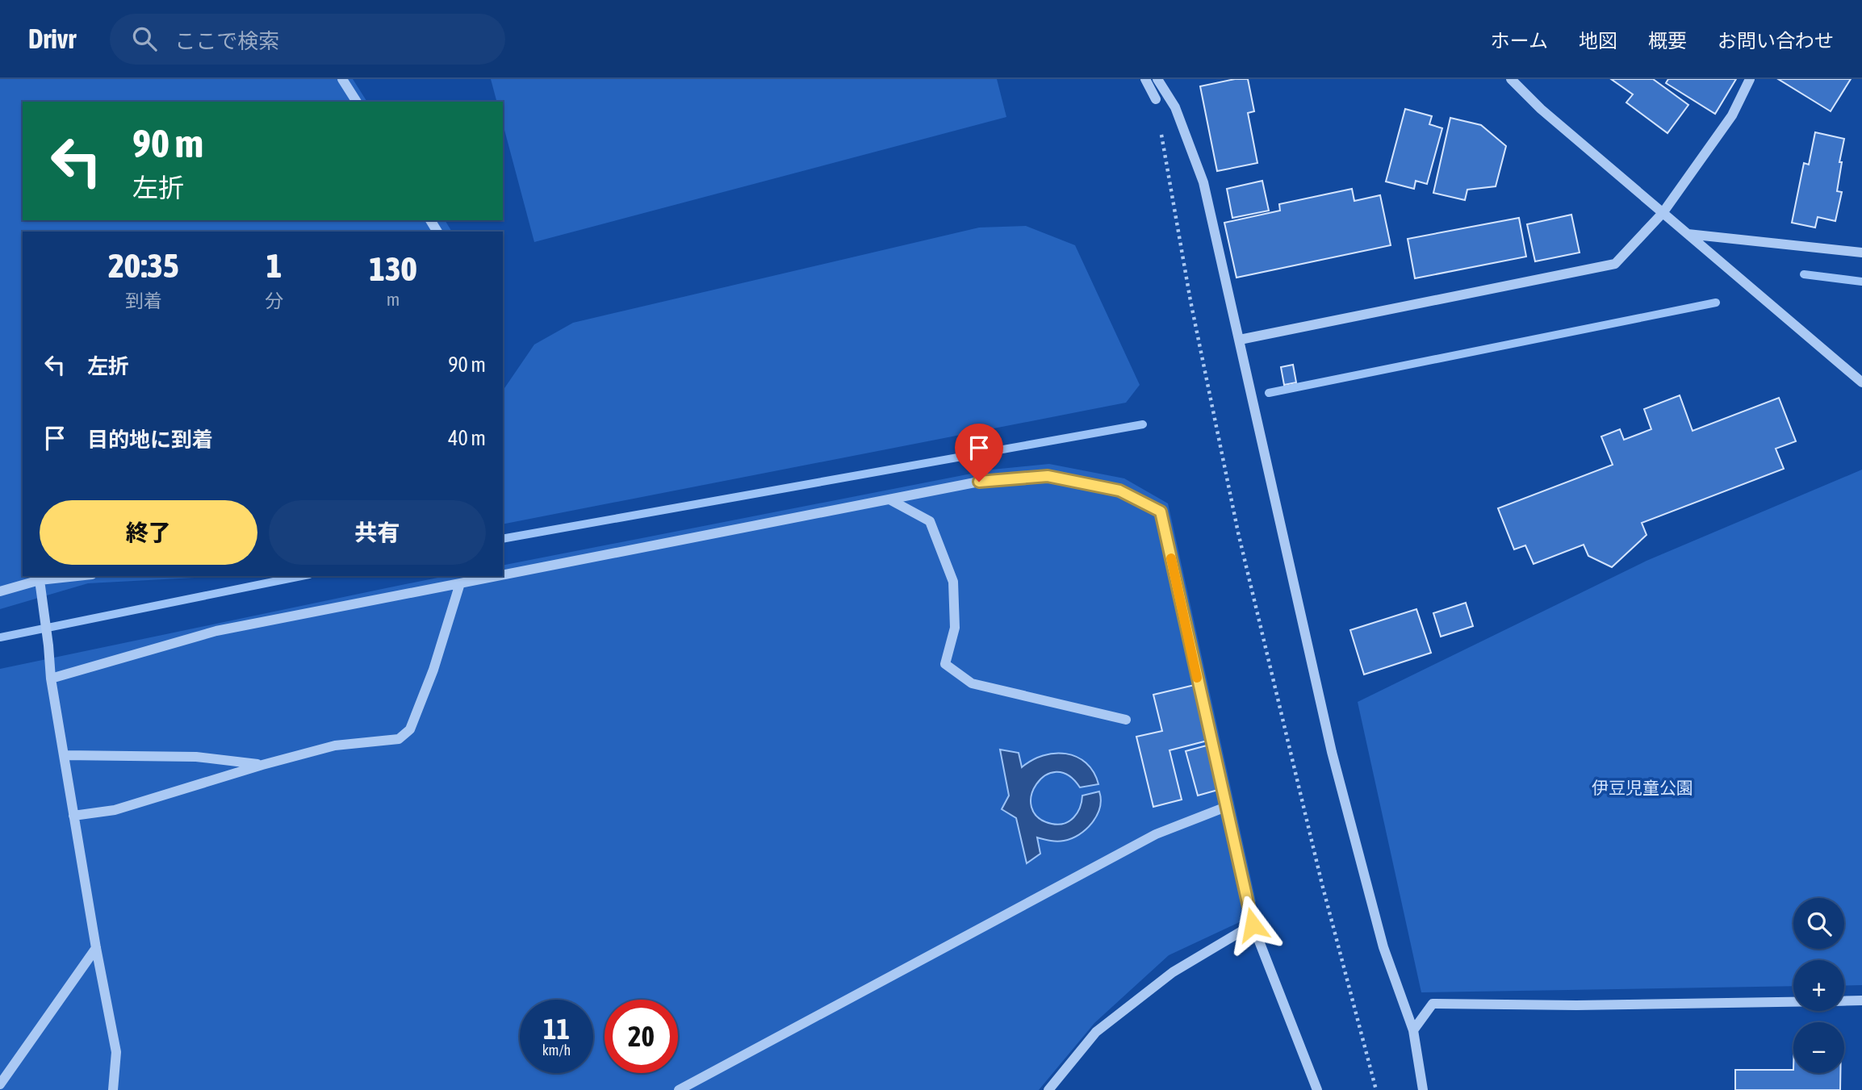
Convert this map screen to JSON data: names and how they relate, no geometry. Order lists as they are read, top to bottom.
{
  "parks": ["伊豆児童公園"],
  "page": {
    "header": "Drivr",
    "search": "ここで検索",
    "nav": [
      "ホーム",
      "地図",
      "概要",
      "お問い合わせ"
    ],
    "turn": ["90 m", "左折"],
    "eta": [
      "20:35",
      "到着",
      "1",
      "分",
      "130",
      "m"
    ],
    "list": [
      {
        "name": "左折",
        "value": "90 m"
      },
      {
        "name": "目的地に到着",
        "value": "40 m"
      }
    ],
    "buttons": ["終了", "共有"],
    "map_buttons": ["+", "−"],
    "speed": "11 km/h",
    "limit": "20"
  }
}
